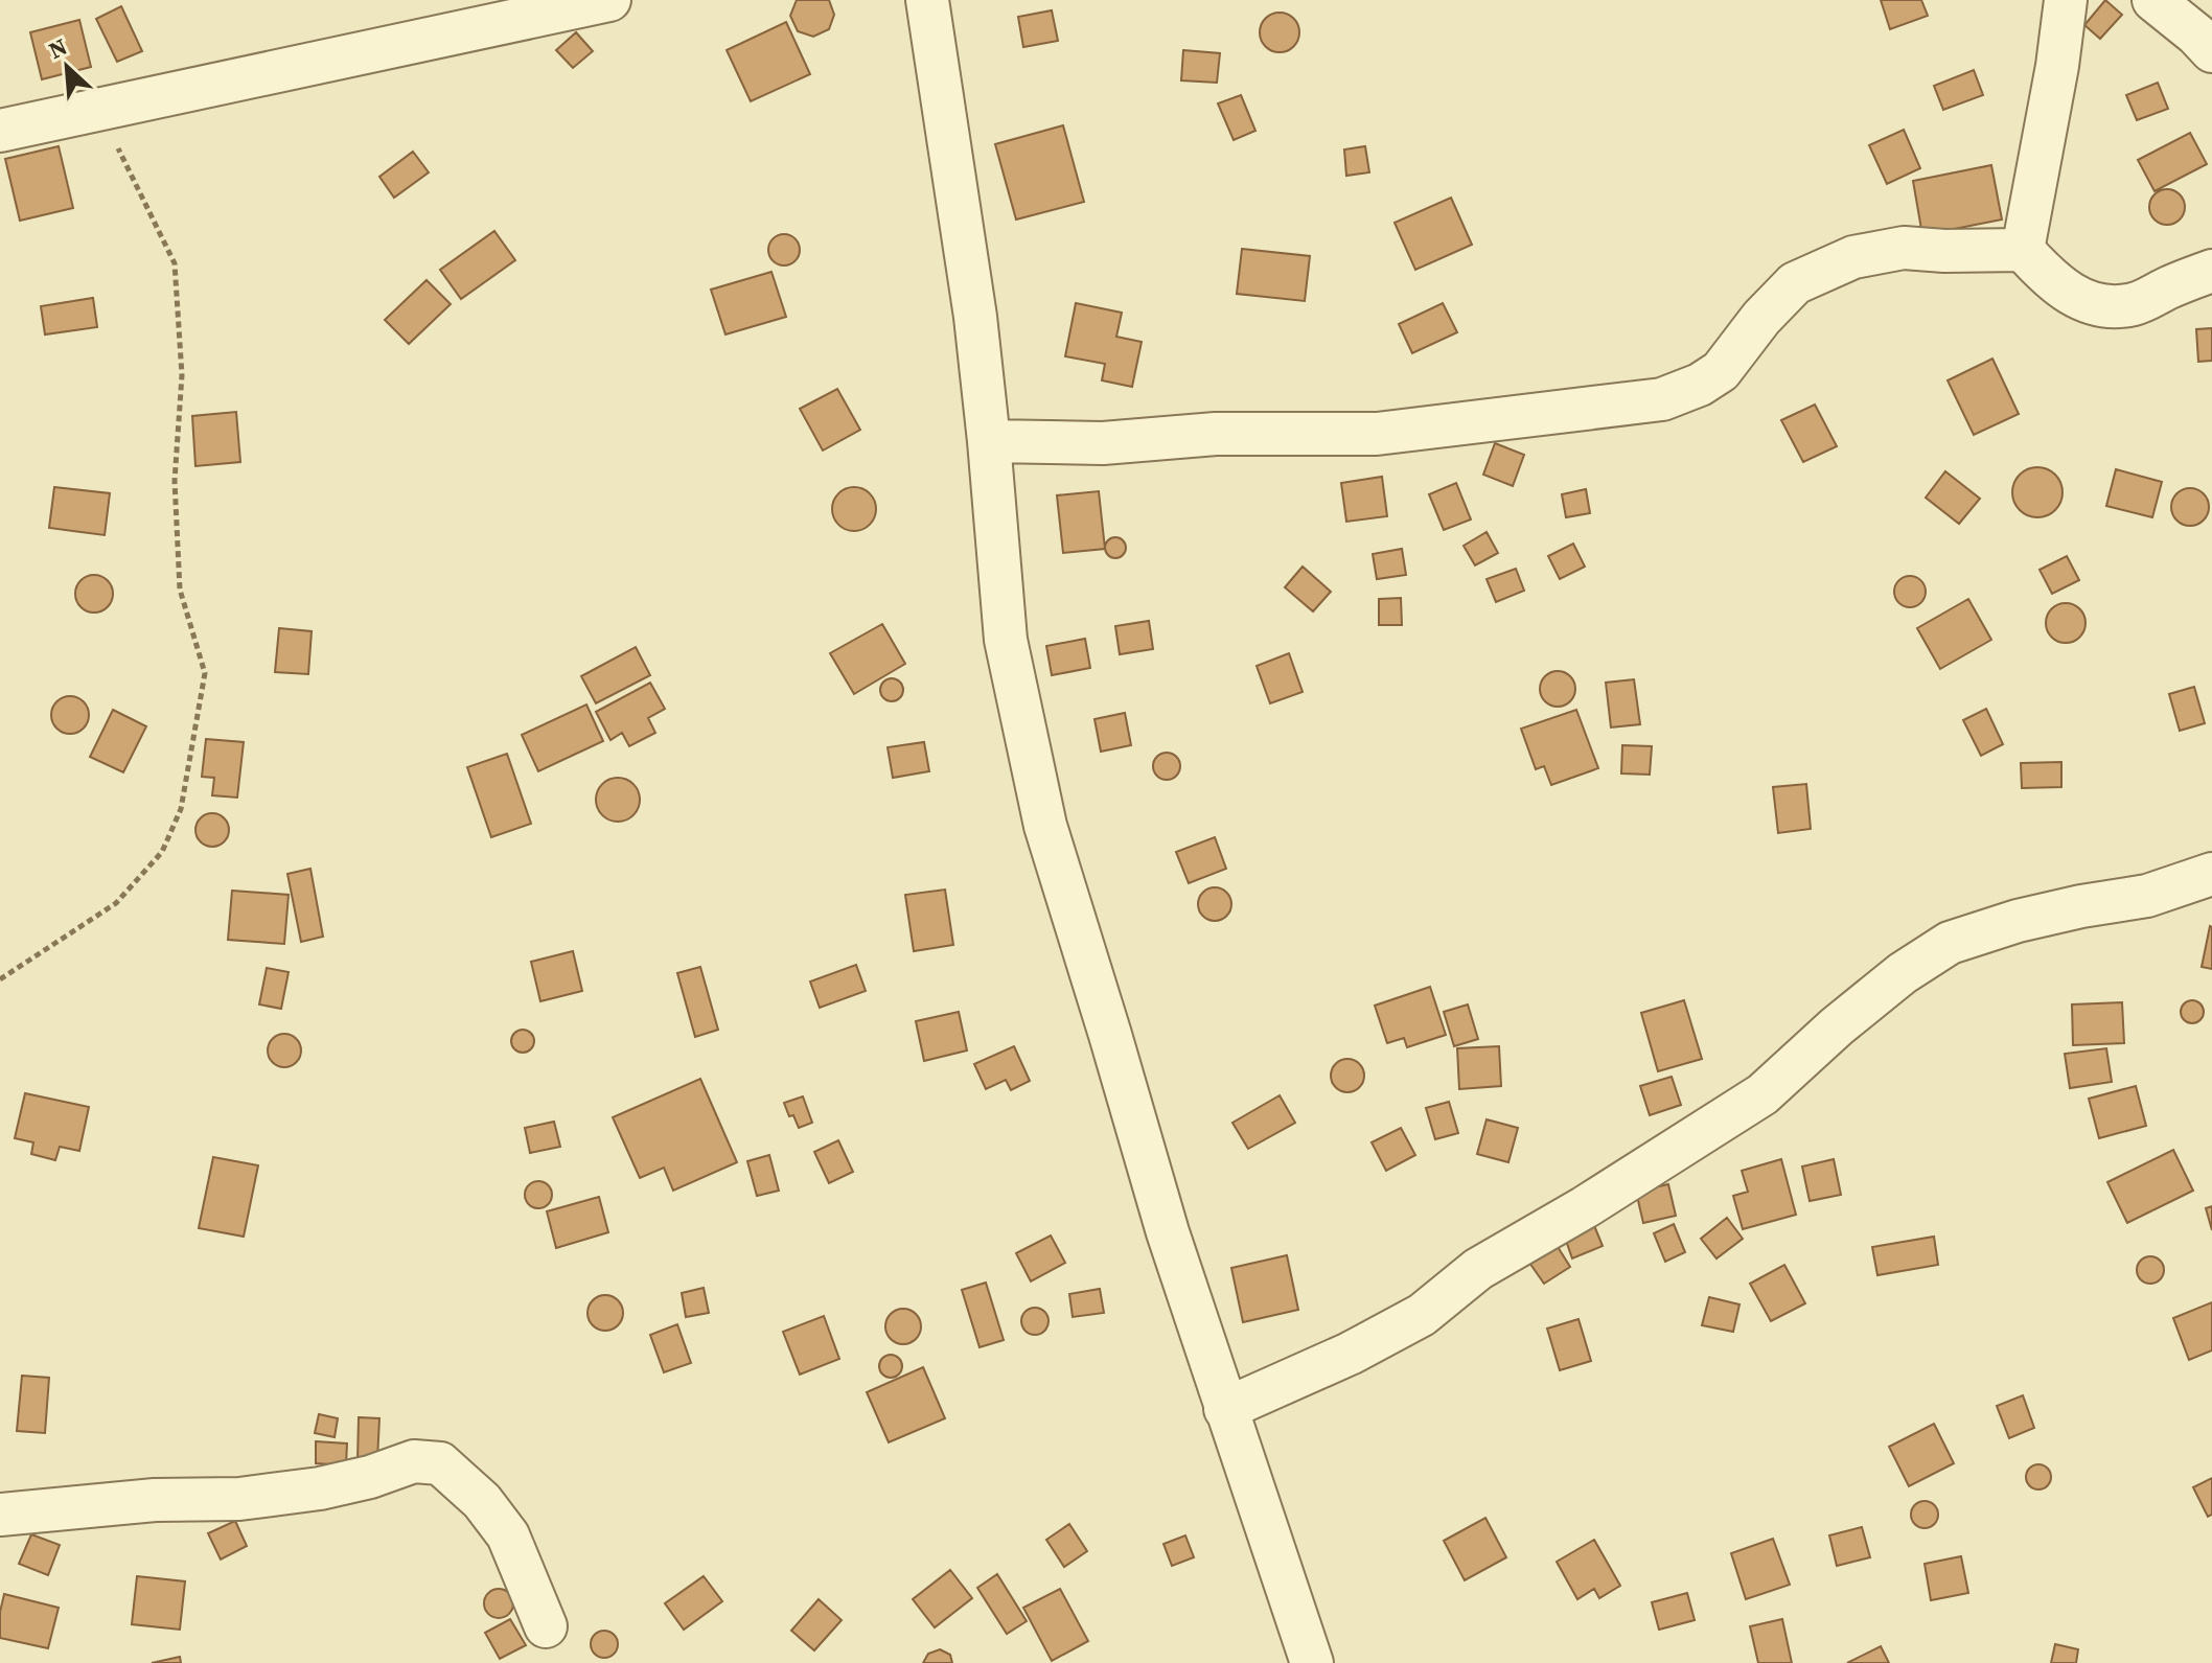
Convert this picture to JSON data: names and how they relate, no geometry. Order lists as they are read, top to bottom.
{
  "north": "top left"
}
